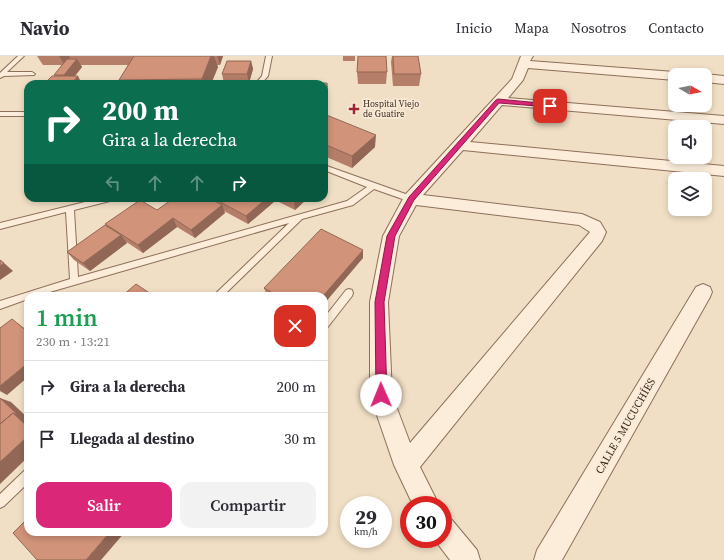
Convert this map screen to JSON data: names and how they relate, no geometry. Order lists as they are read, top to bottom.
{
  "streets": {
    "street": ["CALLE 5 MUCUCHÍES"]
  },
  "places": {
    "health": ["Hospital Viejo de Guatire"]
  },
  "north": "right",
  "page": {
    "header": "Navio",
    "nav": [
      "Inicio",
      "Mapa",
      "Nosotros",
      "Contacto"
    ],
    "turn": ["200 m", "Gira a la derecha"],
    "heading": ["1 min", "230 m · 13:21"],
    "list": [
      {
        "name": "Gira a la derecha",
        "value": "200 m"
      },
      {
        "name": "Llegada al destino",
        "value": "30 m"
      }
    ],
    "buttons": ["Salir", "Compartir"],
    "speed": "29 km/h",
    "limit": "30"
  }
}
